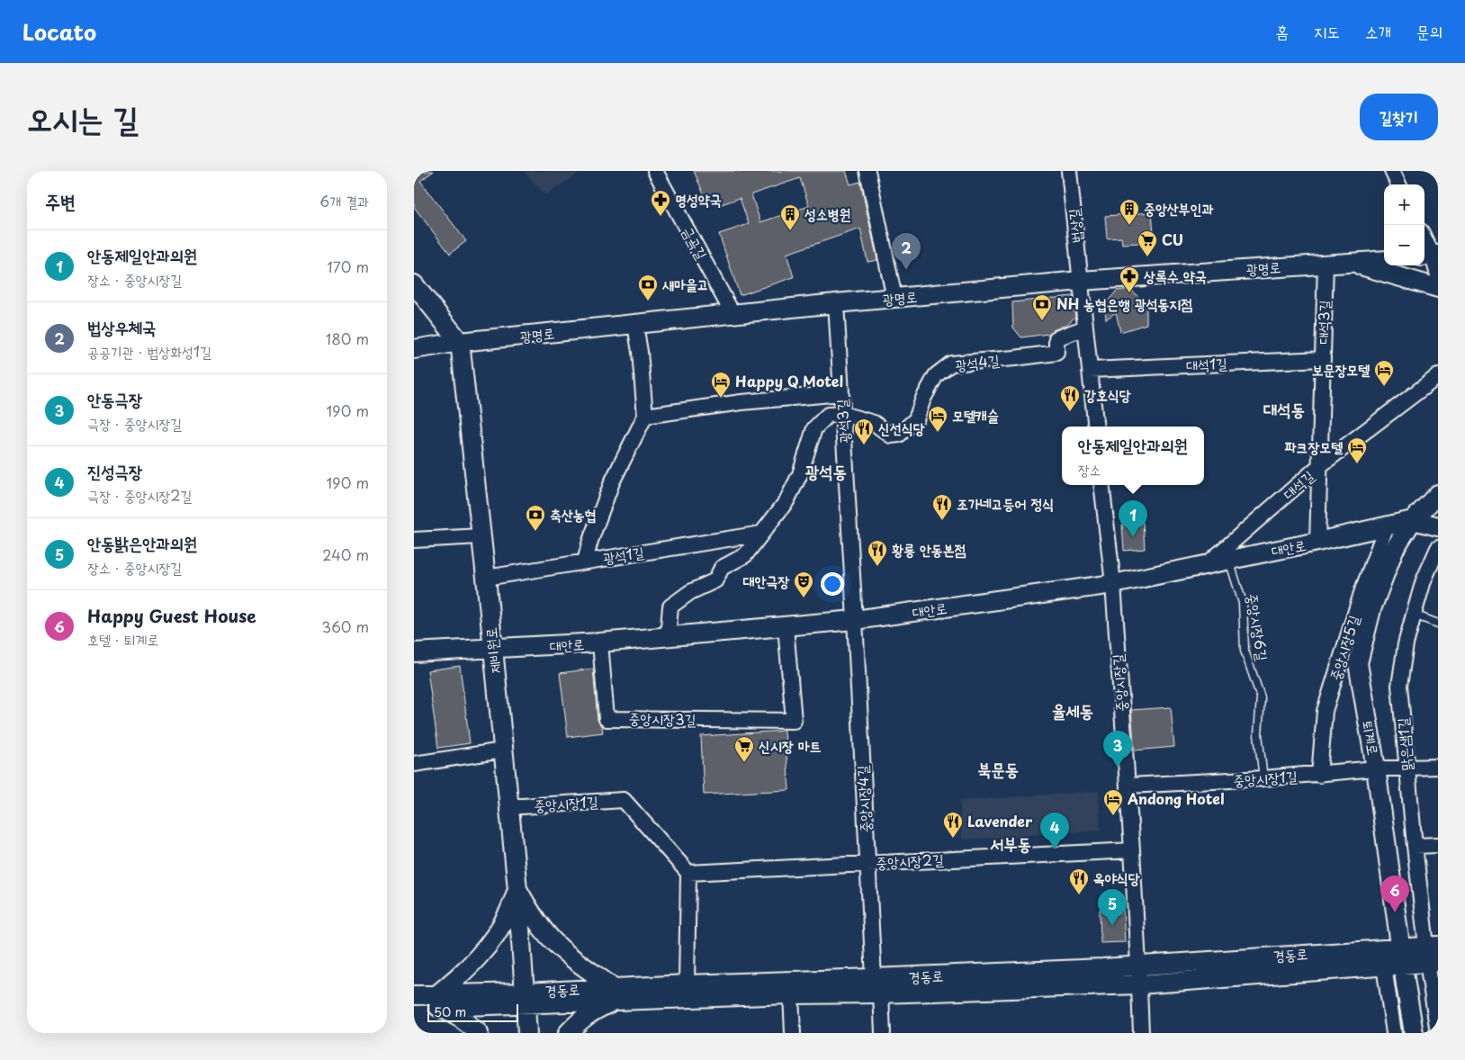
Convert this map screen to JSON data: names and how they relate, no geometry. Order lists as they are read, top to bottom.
{
  "streets": {
    "street": [
      "법상길",
      "금곡길",
      "광명로",
      "대석3길",
      "광석4길",
      "대석1길",
      "광석3길",
      "대석길",
      "대안로",
      "광석1길",
      "중앙시장5길",
      "제비원로",
      "중앙시장길",
      "중앙시장3길",
      "퇴계로",
      "맑은샘1길",
      "중앙시장1길",
      "중앙시장4길",
      "중앙시장2길",
      "경동로"
    ],
    "lane": ["중앙시장6길"]
  },
  "crossings": [
    ["법상길", "광명로"],
    ["금곡길", "광명로"],
    ["광명로", "대석3길"],
    ["광명로", "광석3길"],
    ["광명로", "제비원로"],
    ["대석3길", "대석1길"],
    ["대석3길", "대석길"],
    ["대석3길", "대안로"],
    ["광석4길", "광석3길"],
    ["광석3길", "대안로"],
    ["광석3길", "중앙시장4길"],
    ["대석길", "대안로"],
    ["대안로", "중앙시장6길"],
    ["대안로", "중앙시장5길"],
    ["대안로", "제비원로"],
    ["대안로", "중앙시장길"],
    ["대안로", "중앙시장3길"],
    ["대안로", "퇴계로"],
    ["대안로", "중앙시장4길"],
    ["광석1길", "제비원로"],
    ["중앙시장6길", "중앙시장1길"],
    ["중앙시장5길", "중앙시장1길"],
    ["제비원로", "중앙시장1길"],
    ["제비원로", "경동로"],
    ["중앙시장길", "중앙시장1길"],
    ["중앙시장길", "중앙시장2길"],
    ["중앙시장길", "경동로"],
    ["퇴계로", "중앙시장1길"],
    ["퇴계로", "경동로"],
    ["맑은샘1길", "중앙시장1길"],
    ["맑은샘1길", "경동로"],
    ["중앙시장1길", "중앙시장2길"],
    ["중앙시장4길", "중앙시장2길"],
    ["중앙시장4길", "경동로"]
  ],
  "districts": [
    "대석동",
    "광석동",
    "율세동",
    "북문동",
    "서부동"
  ],
  "places": {
    "pharmacy": ["명성약국", "상록수 약국"],
    "building": ["중앙산부인과", "성소병원"],
    "supermarket": ["CU", "신시장 마트"],
    "bank": ["새마을고", "NH 농협은행 광석동지점", "축산농협"],
    "hotel": [
      "보문장모텔",
      "Happy Q Motel",
      "모텔캐슬",
      "파크장모텔",
      "Andong Hotel"
    ],
    "restaurant": [
      "강호식당",
      "신선식당",
      "조가네고등어 정식",
      "황룡 안동본점",
      "Lavender",
      "옥야식당"
    ],
    "theatre": ["대안극장"]
  },
  "scale_bar": "50 m",
  "page": {
    "header": "Locato",
    "nav": [
      "홈",
      "지도",
      "소개",
      "문의"
    ],
    "title": "오시는 길",
    "buttons": "길찾기",
    "heading": ["주변", "6개 결과"],
    "map_buttons": ["+", "−"],
    "list": [
      {
        "mark": "1",
        "name": "안동제일안과의원",
        "note": "장소 · 중앙시장길",
        "value": "170 m"
      },
      {
        "mark": "2",
        "name": "법상우체국",
        "note": "공공기관 · 법상화성1길",
        "value": "180 m"
      },
      {
        "mark": "3",
        "name": "안동극장",
        "note": "극장 · 중앙시장길",
        "value": "190 m"
      },
      {
        "mark": "4",
        "name": "진성극장",
        "note": "극장 · 중앙시장2길",
        "value": "190 m"
      },
      {
        "mark": "5",
        "name": "안동밝은안과의원",
        "note": "장소 · 중앙시장길",
        "value": "240 m"
      },
      {
        "mark": "6",
        "name": "Happy Guest House",
        "note": "호텔 · 퇴계로",
        "value": "360 m"
      }
    ],
    "pins": [
      "2",
      "1",
      "3",
      "4",
      "6",
      "5"
    ],
    "popup": ["안동제일안과의원", "장소"],
    "scale": "50 m"
  }
}
